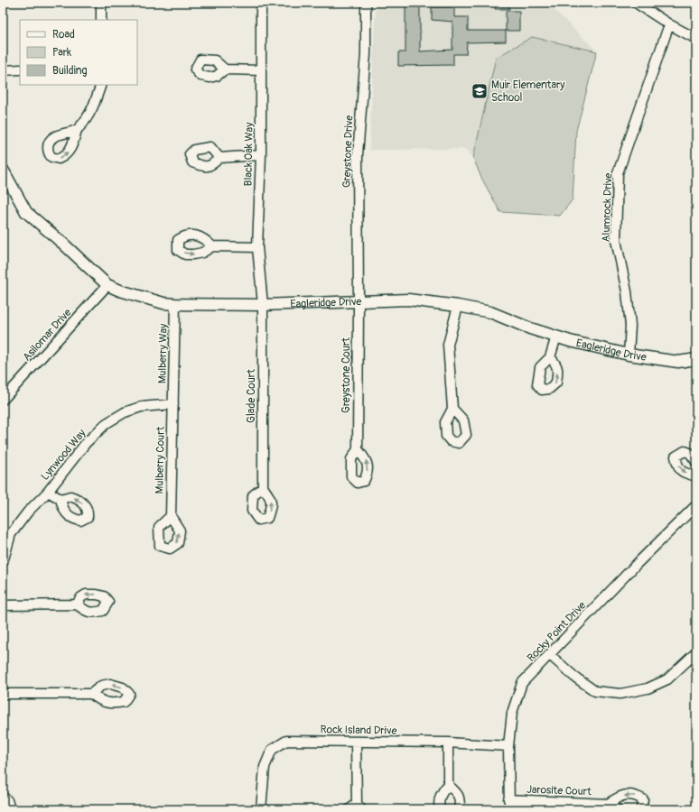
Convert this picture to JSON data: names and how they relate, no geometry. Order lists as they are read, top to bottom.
{
  "streets": {
    "street": [
      "Greystone Drive",
      "Black Oak Way",
      "Alumrock Drive",
      "Eagleridge Drive",
      "Asilomar Drive",
      "Mulberry Way",
      "Greystone Court",
      "Glade Court",
      "Lynwood Way",
      "Mulberry Court",
      "Rocky Point Drive",
      "Rock Island Drive",
      "Jarosite Court"
    ]
  },
  "crossings": [
    ["Greystone Drive", "Eagleridge Drive"],
    ["Greystone Drive", "Greystone Court"],
    ["Black Oak Way", "Eagleridge Drive"],
    ["Black Oak Way", "Glade Court"],
    ["Alumrock Drive", "Eagleridge Drive"],
    ["Eagleridge Drive", "Asilomar Drive"],
    ["Eagleridge Drive", "Mulberry Way"],
    ["Eagleridge Drive", "Greystone Court"],
    ["Eagleridge Drive", "Glade Court"],
    ["Mulberry Way", "Lynwood Way"],
    ["Mulberry Way", "Mulberry Court"],
    ["Lynwood Way", "Mulberry Court"],
    ["Rocky Point Drive", "Rock Island Drive"],
    ["Rocky Point Drive", "Jarosite Court"]
  ],
  "places": {
    "school or university": ["Muir Elementary School"]
  },
  "legend": ["Road", "Park", "Building"]
}
